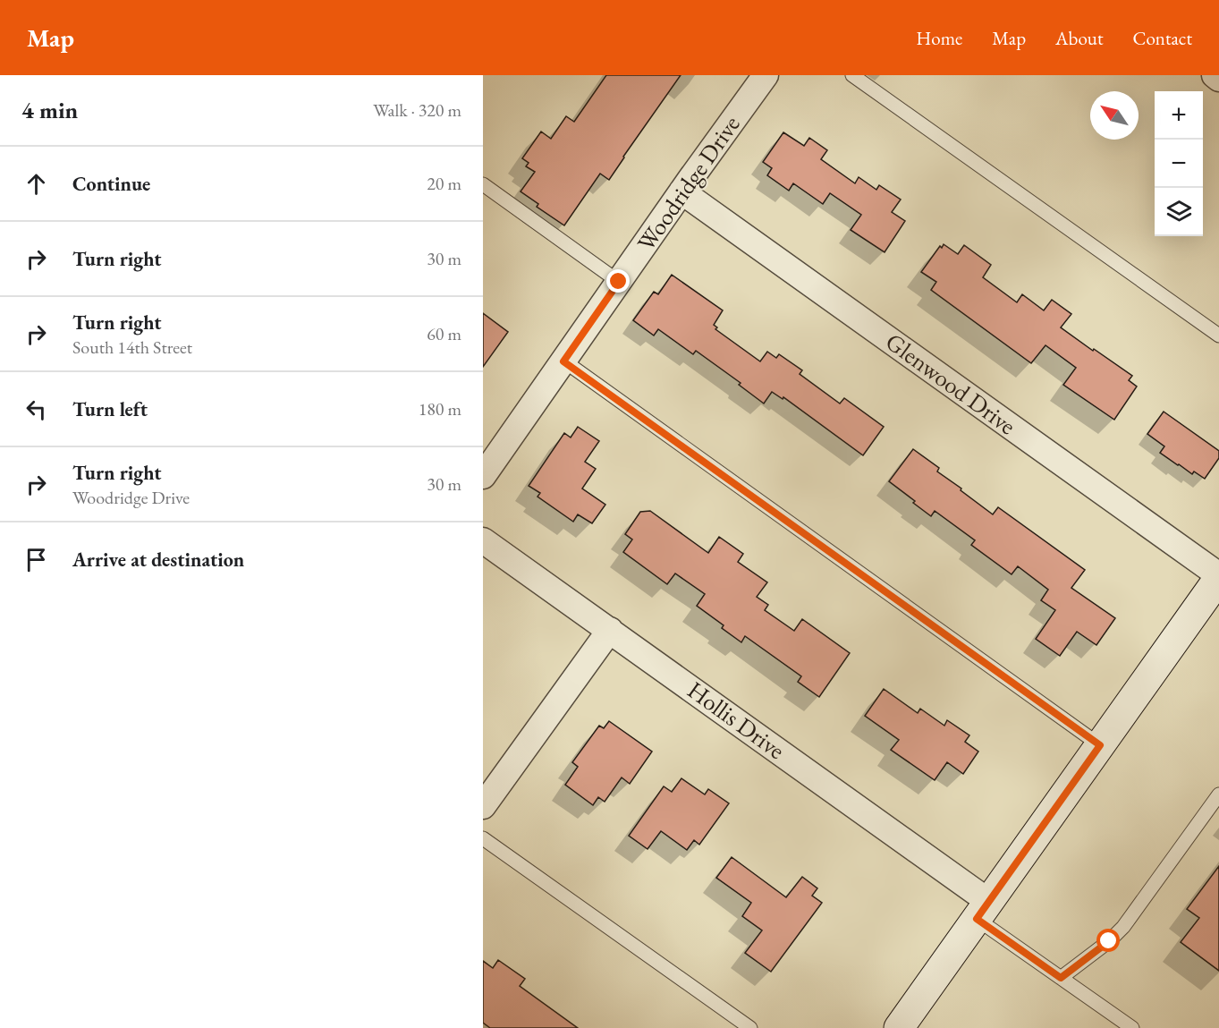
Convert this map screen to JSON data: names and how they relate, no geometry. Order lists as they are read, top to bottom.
{
  "streets": {
    "street": ["Woodridge Drive", "Glenwood Drive", "Hollis Drive"]
  },
  "crossings": [
    ["Woodridge Drive", "Glenwood Drive"]
  ],
  "north": "top left",
  "page": {
    "header": "Map",
    "nav": [
      "Home",
      "Map",
      "About",
      "Contact"
    ],
    "heading": ["4 min", "Walk · 320 m"],
    "map_buttons": ["+", "−"],
    "list": [
      ["Continue", "20 m"],
      ["Turn right", "30 m"],
      ["Turn right", "South 14th Street", "60 m"],
      ["Turn left", "180 m"],
      ["Turn right", "Woodridge Drive", "30 m"],
      "Arrive at destination"
    ]
  }
}
